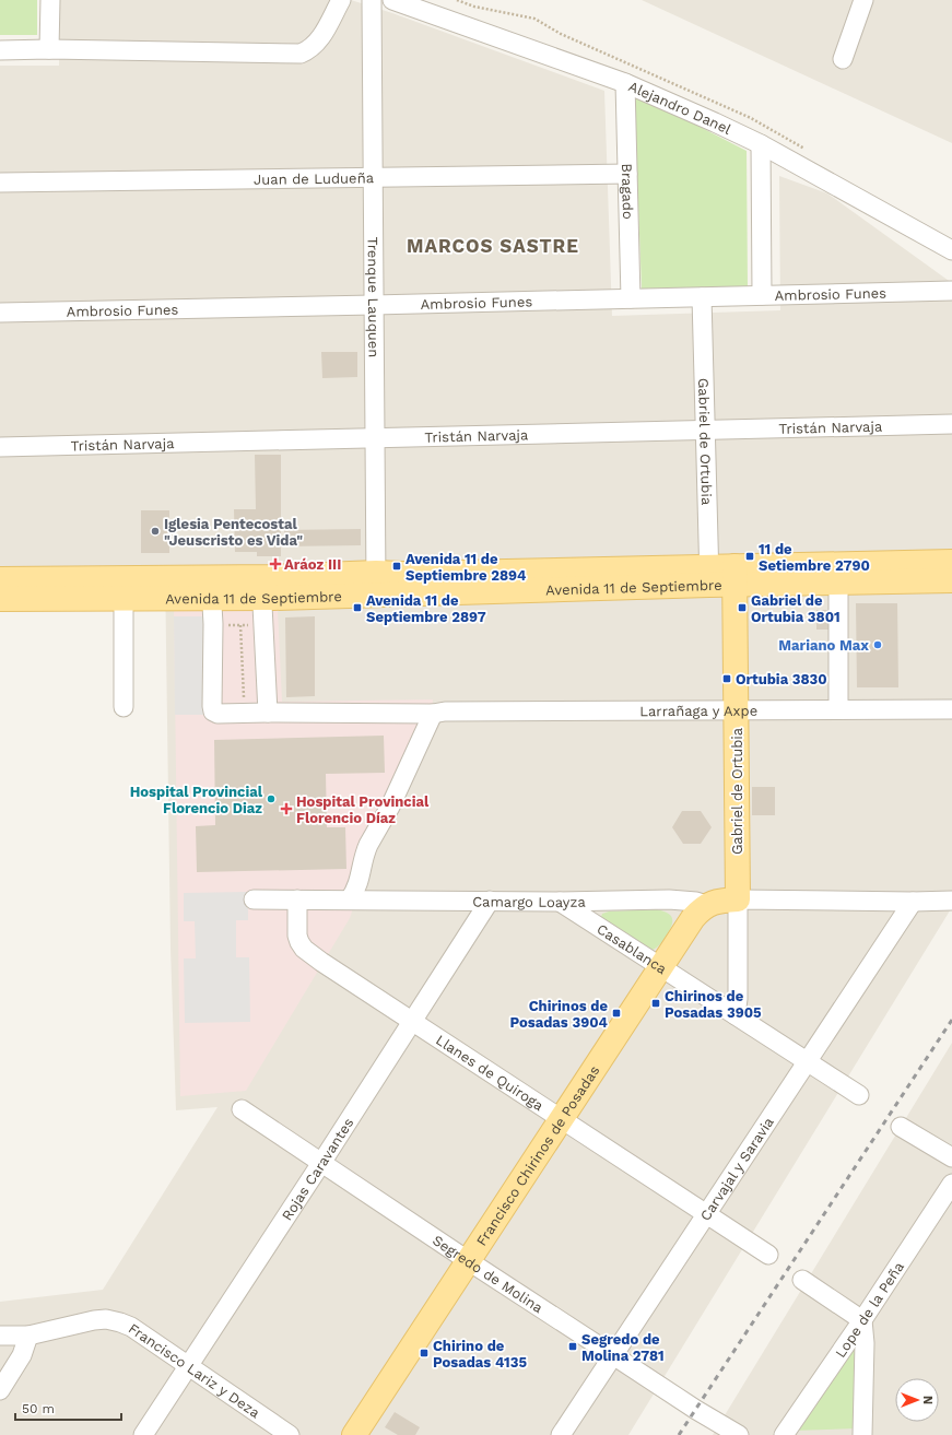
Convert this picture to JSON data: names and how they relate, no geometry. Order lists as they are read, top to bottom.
{
  "streets": {
    "main road": ["Gabriel de Ortubia", "Avenida 11 de Septiembre", "Francisco Chirinos de Posadas"],
    "street": [
      "Alejandro Danel",
      "Juan de Ludueña",
      "Bragado",
      "Ambrosio Funes",
      "Trenque Lauquen",
      "Tristán Narvaja",
      "Larrañaga y Axpe",
      "Camargo Loayza",
      "Casablanca",
      "Llanes de Quiroga",
      "Rojas Caravantes",
      "Carvajal y Saravia",
      "Segredo de Molina",
      "Lope de la Peña",
      "Francisco Lariz y Deza"
    ]
  },
  "crossings": [
    ["Alejandro Danel", "Bragado"],
    ["Juan de Ludueña", "Bragado"],
    ["Juan de Ludueña", "Trenque Lauquen"],
    ["Bragado", "Ambrosio Funes"],
    ["Ambrosio Funes", "Trenque Lauquen"],
    ["Ambrosio Funes", "Gabriel de Ortubia"],
    ["Trenque Lauquen", "Tristán Narvaja"],
    ["Trenque Lauquen", "Avenida 11 de Septiembre"],
    ["Tristán Narvaja", "Gabriel de Ortubia"],
    ["Gabriel de Ortubia", "Avenida 11 de Septiembre"],
    ["Gabriel de Ortubia", "Larrañaga y Axpe"],
    ["Gabriel de Ortubia", "Casablanca"],
    ["Avenida 11 de Septiembre", "Larrañaga y Axpe"],
    ["Camargo Loayza", "Casablanca"],
    ["Camargo Loayza", "Llanes de Quiroga"],
    ["Camargo Loayza", "Francisco Chirinos de Posadas"],
    ["Camargo Loayza", "Rojas Caravantes"],
    ["Casablanca", "Francisco Chirinos de Posadas"],
    ["Casablanca", "Carvajal y Saravia"],
    ["Llanes de Quiroga", "Francisco Chirinos de Posadas"],
    ["Llanes de Quiroga", "Rojas Caravantes"],
    ["Llanes de Quiroga", "Carvajal y Saravia"],
    ["Francisco Chirinos de Posadas", "Segredo de Molina"],
    ["Rojas Caravantes", "Segredo de Molina"],
    ["Rojas Caravantes", "Francisco Lariz y Deza"],
    ["Carvajal y Saravia", "Segredo de Molina"]
  ],
  "districts": ["MARCOS SASTRE"],
  "places": {
    "other": ["Iglesia Pentecostal \"Jeuscristo es Vida\"", "Mariano Max", "Hospital Provincial Florencio Diaz"],
    "transit": [
      "11 de Setiembre 2790",
      "Avenida 11 de Septiembre 2894",
      "Avenida 11 de Septiembre 2897",
      "Gabriel de Ortubia 3801",
      "Ortubia 3830",
      "Chirinos de Posadas 3905",
      "Chirinos de Posadas 3904",
      "Segredo de Molina 2781",
      "Chirino de Posadas 4135"
    ],
    "health": ["Aráoz III", "Hospital Provincial Florencio Díaz"]
  },
  "scale_bar": "50 m",
  "north": "right"
}
